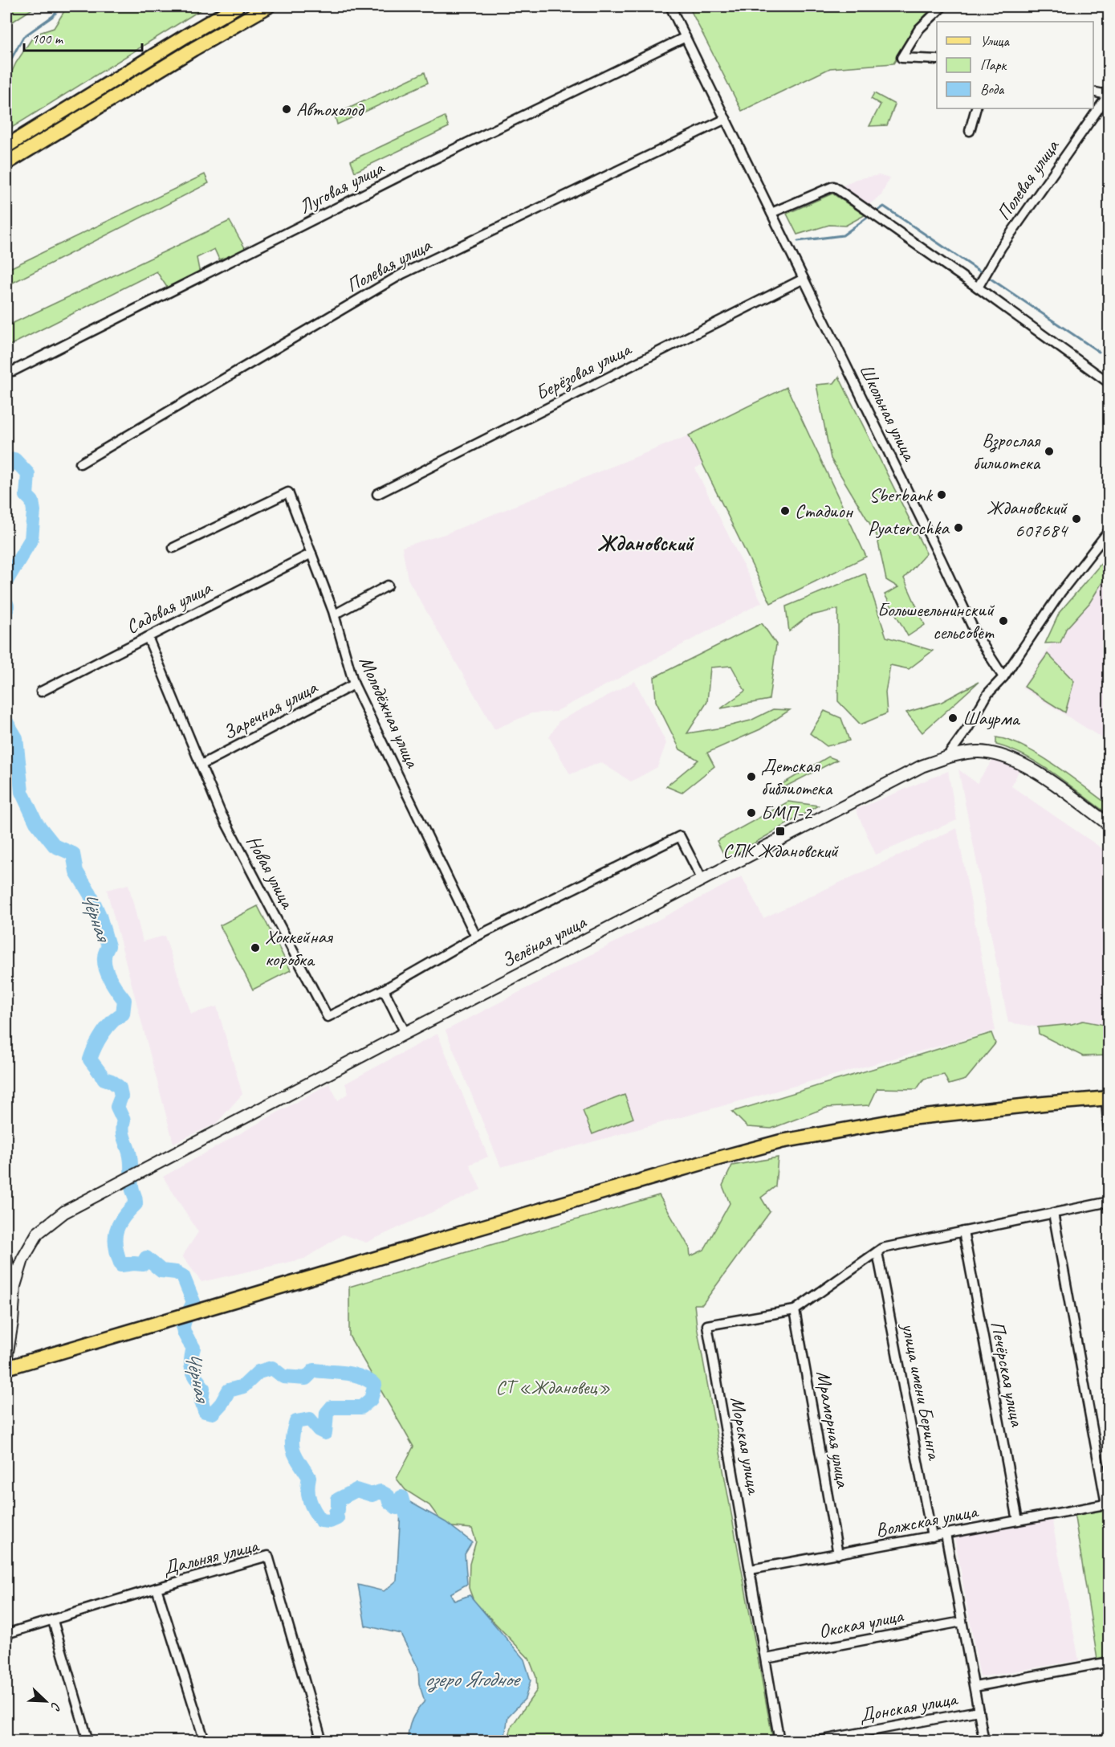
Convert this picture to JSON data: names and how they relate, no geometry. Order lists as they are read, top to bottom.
{
  "streets": {
    "street": [
      "Полевая улица",
      "Луговая улица",
      "Берёзовая улица",
      "Школьная улица",
      "Садовая улица",
      "Заречная улица",
      "Молодёжная улица",
      "Новая улица",
      "Зелёная улица",
      "Печёрская улица",
      "улица имени Беринга",
      "Мраморная улица",
      "Морская улица",
      "Волжская улица",
      "Дальняя улица",
      "Окская улица",
      "Донская улица"
    ]
  },
  "crossings": [
    ["Полевая улица", "Школьная улица"],
    ["Луговая улица", "Школьная улица"],
    ["Берёзовая улица", "Школьная улица"],
    ["Садовая улица", "Молодёжная улица"],
    ["Садовая улица", "Новая улица"],
    ["Заречная улица", "Молодёжная улица"],
    ["Заречная улица", "Новая улица"],
    ["Печёрская улица", "Волжская улица"],
    ["улица имени Беринга", "Волжская улица"],
    ["Мраморная улица", "Морская улица"],
    ["Мраморная улица", "Волжская улица"],
    ["Морская улица", "Волжская улица"],
    ["Морская улица", "Окская улица"]
  ],
  "districts": ["Ждановский"],
  "water": ["Чёрная", "озеро Ягодное"],
  "parks": ["СТ «Ждановец»"],
  "places": {
    "other": [
      "Автохолод",
      "Взрослая билиотека",
      "Sberbank",
      "Стадион",
      "Ждановский 607684",
      "Pyaterochka",
      "Большеельнинский сельсовет",
      "Шаурма",
      "Детская библиотека",
      "БМП-2",
      "Хоккейная коробка"
    ],
    "transit": ["СПК Ждановский"]
  },
  "legend": ["Улица", "Парк", "Вода"],
  "scale_bar": "100 m",
  "north": "bottom right"
}
